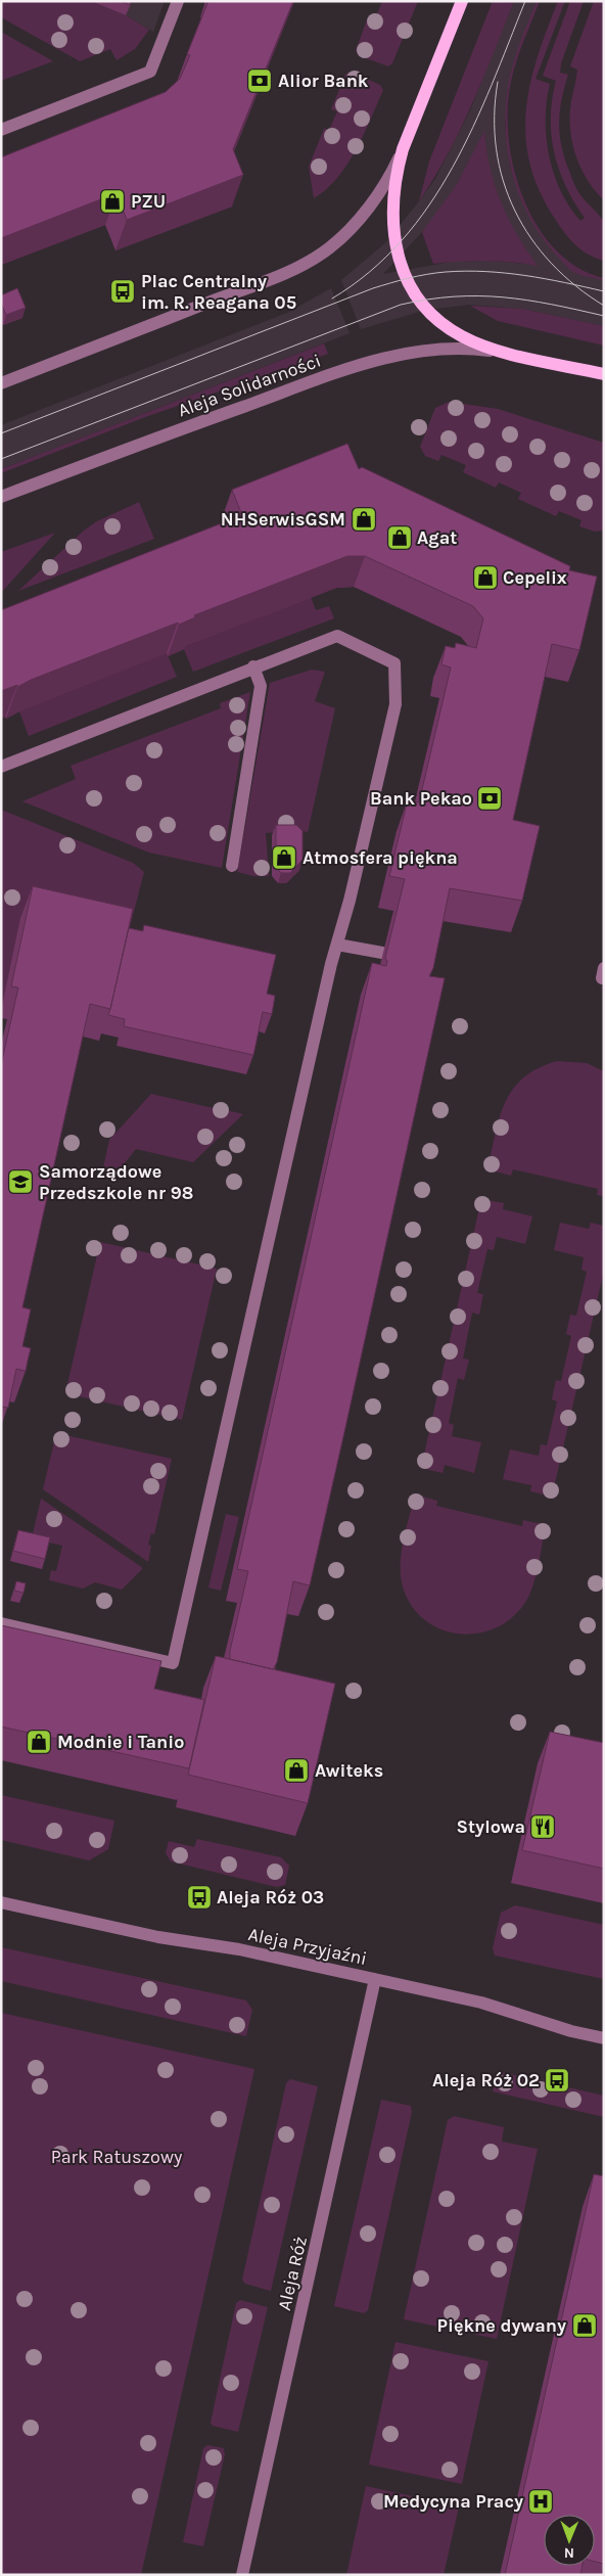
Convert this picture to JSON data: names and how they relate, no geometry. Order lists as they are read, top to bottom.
{
  "streets": {
    "street": ["Aleja Solidarności", "Aleja Przyjaźni", "Aleja Róż"]
  },
  "crossings": [
    ["Aleja Przyjaźni", "Aleja Róż"]
  ],
  "parks": ["Park Ratuszowy"],
  "places": {
    "bank": ["Alior Bank", "Bank Pekao"],
    "shop": [
      "PZU",
      "NHSerwisGSM",
      "Agat",
      "Cepelix",
      "Atmosfera piękna",
      "Modnie i Tanio",
      "Awiteks",
      "Piękne dywany"
    ],
    "bus stop": ["Plac Centralny im. R. Reagana 05", "Aleja Róż 03", "Aleja Róż 02"],
    "school or university": ["Samorządowe Przedszkole nr 98"],
    "restaurant": ["Stylowa"],
    "hospital": ["Medycyna Pracy"]
  },
  "north": "bottom"
}
